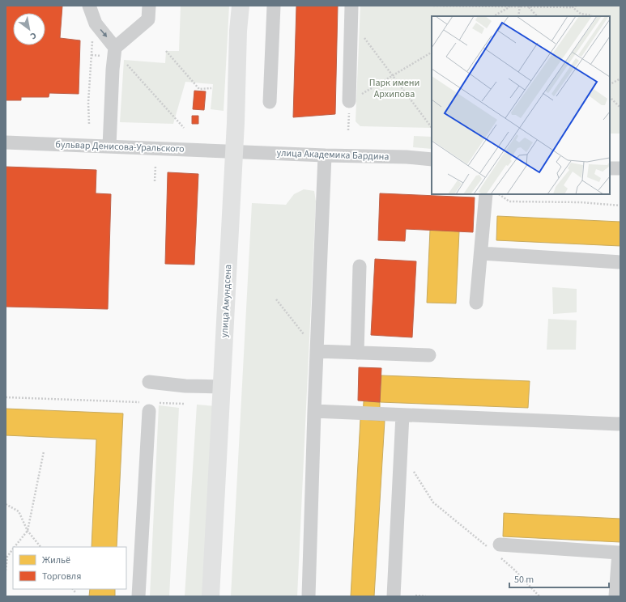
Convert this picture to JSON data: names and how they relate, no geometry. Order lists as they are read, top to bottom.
{
  "streets": {
    "main road": ["улица Амундсена"],
    "street": ["бульвар Денисова-Уральского", "улица Академика Бардина"]
  },
  "crossings": [
    ["бульвар Денисова-Уральского", "улица Академика Бардина"],
    ["бульвар Денисова-Уральского", "улица Амундсена"],
    ["улица Академика Бардина", "улица Амундсена"]
  ],
  "parks": ["Парк имени Архипова"],
  "legend": ["Жильё", "Торговля"],
  "scale_bar": "50 m",
  "north": "bottom right"
}
